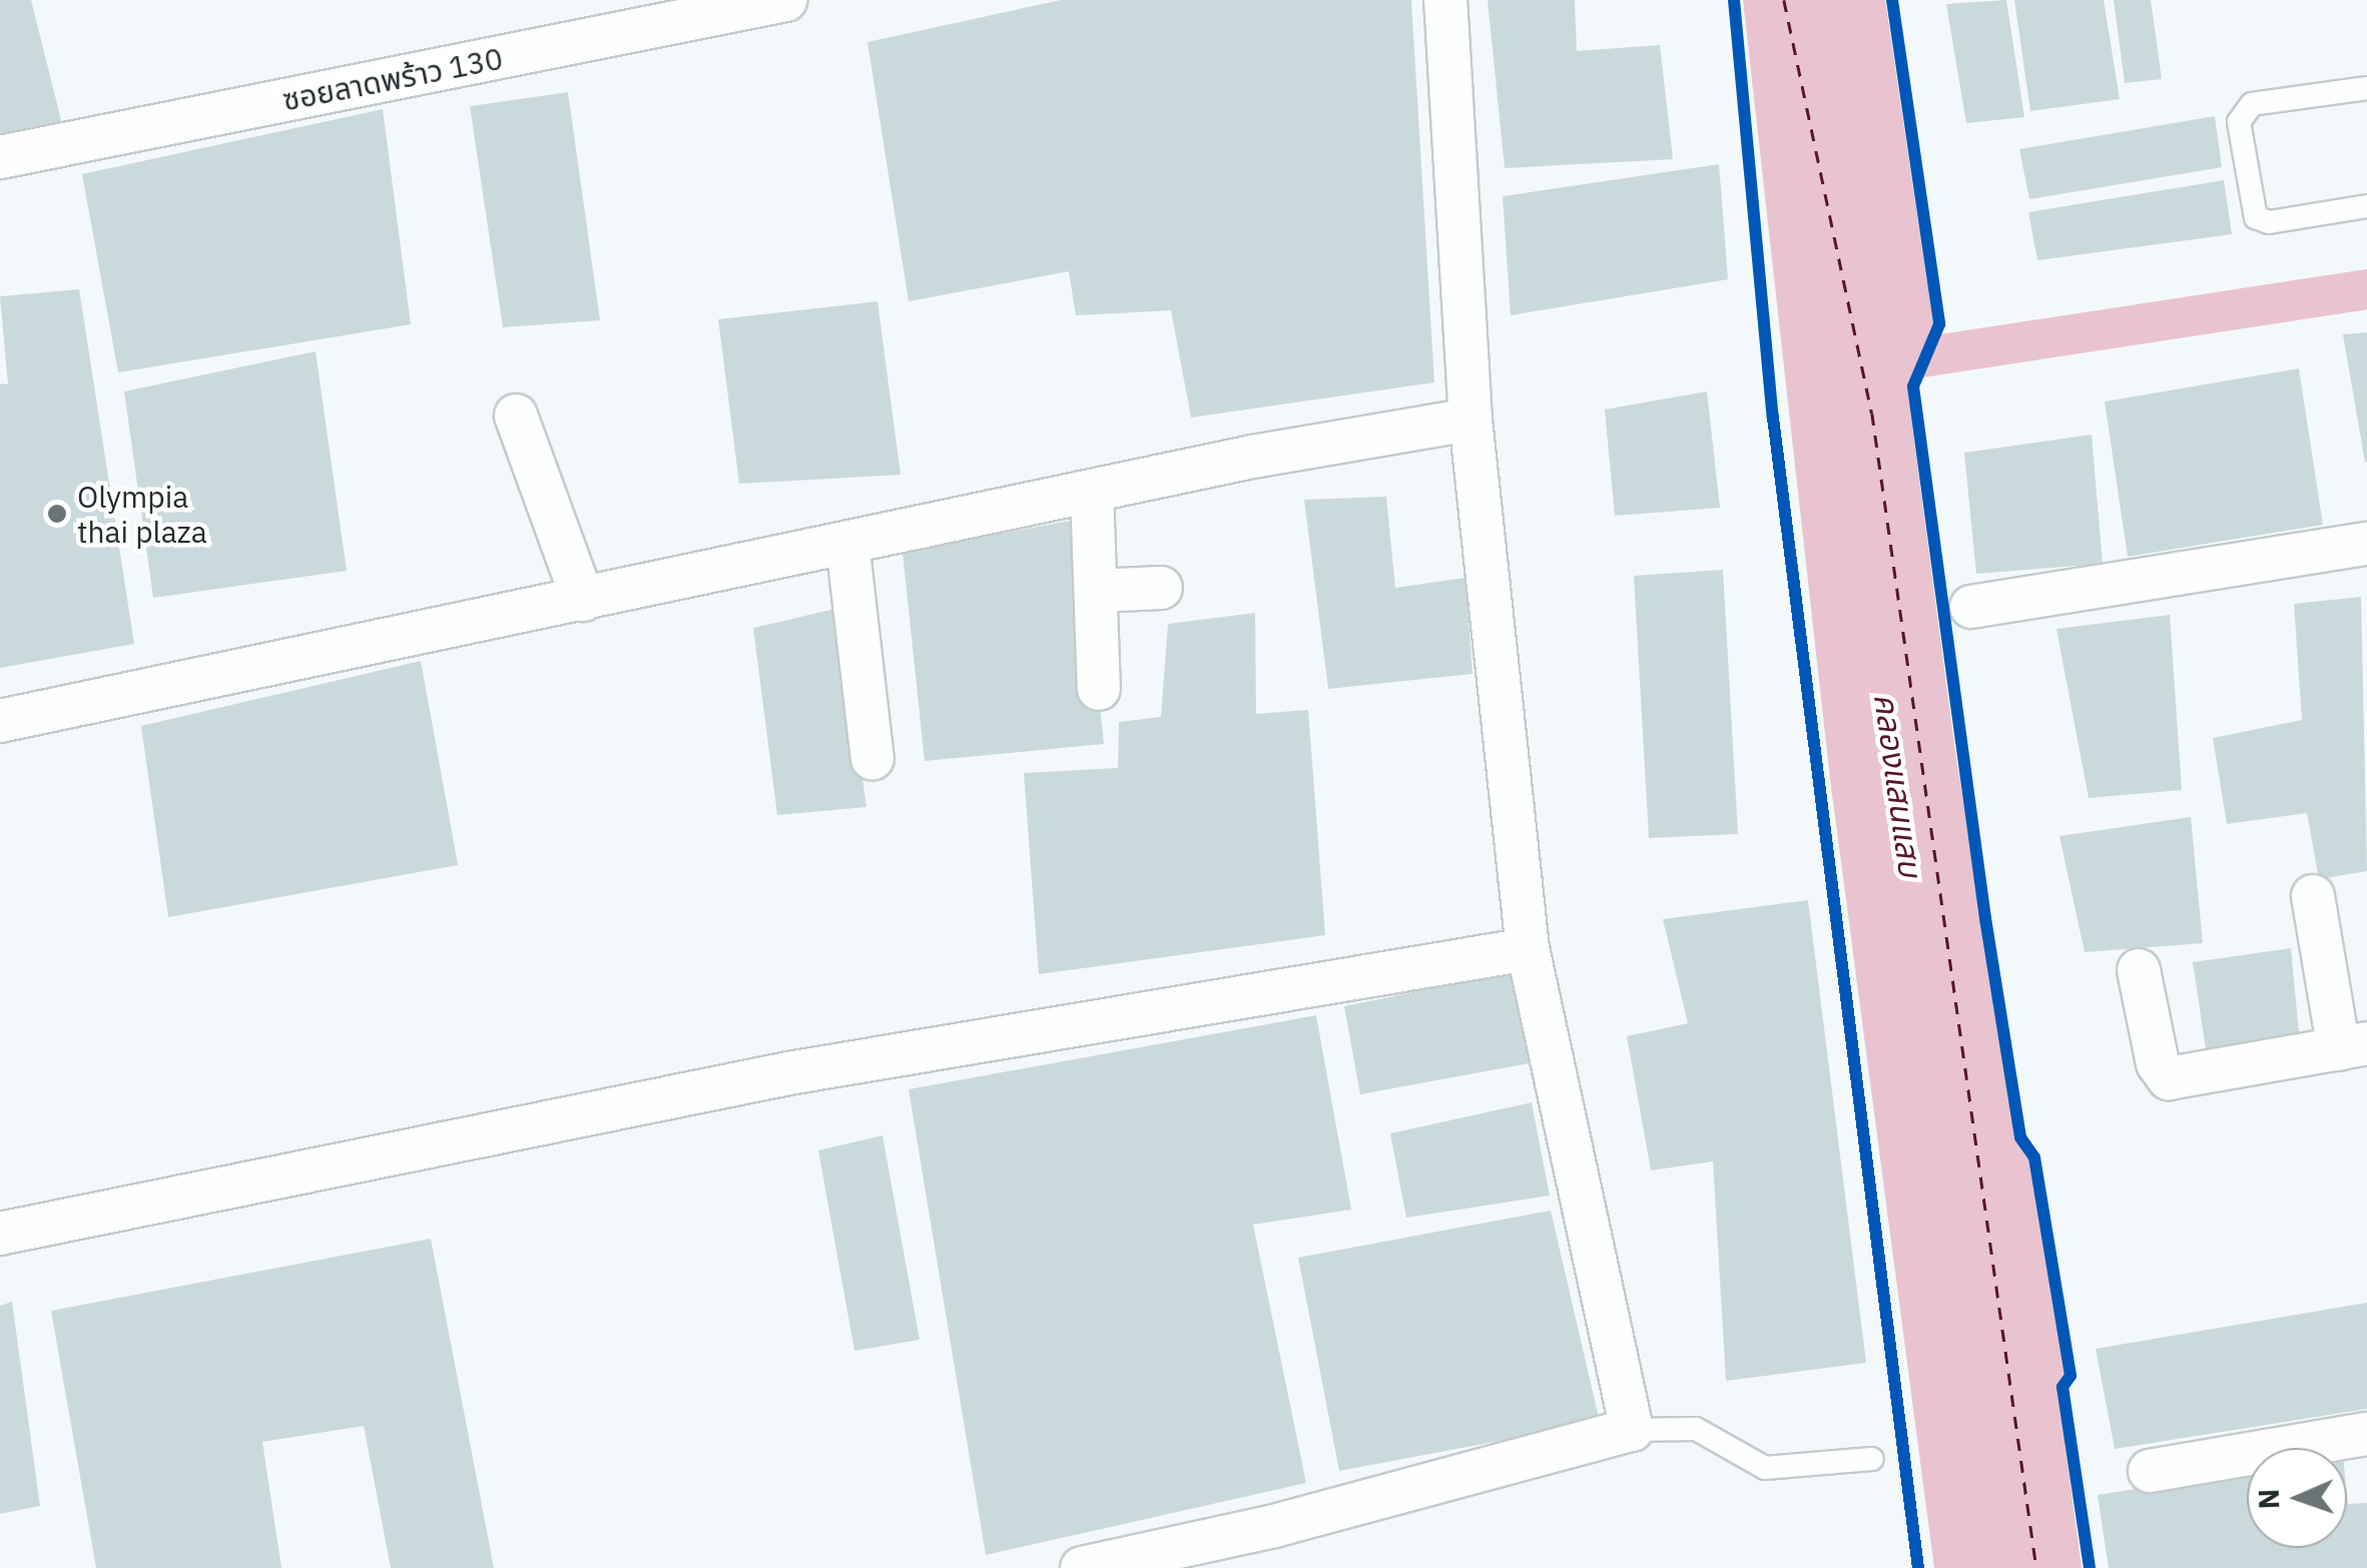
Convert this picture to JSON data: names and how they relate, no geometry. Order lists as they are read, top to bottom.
{
  "streets": {
    "street": ["ซอยลาดพร้าว 130"]
  },
  "water": ["คลองแสนแสบ"],
  "places": ["Olympia thai plaza"],
  "north": "left"
}
